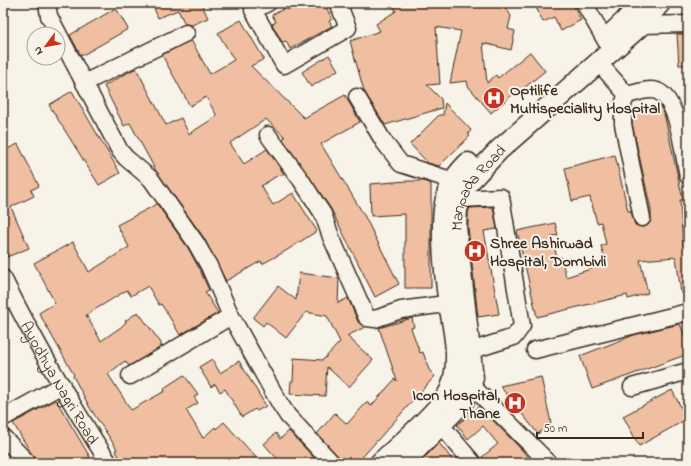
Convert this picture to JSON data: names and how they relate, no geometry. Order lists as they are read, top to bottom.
{
  "streets": {
    "main road": ["Manpada Road"],
    "street": ["Ayodhya Nagri Road"]
  },
  "places": {
    "hospital": ["Optilife Multispeciality Hospital", "Shree Ashirwad Hospital, Dombivli", "Icon Hospital, Thane"]
  },
  "scale_bar": "50 m",
  "north": "bottom left"
}
